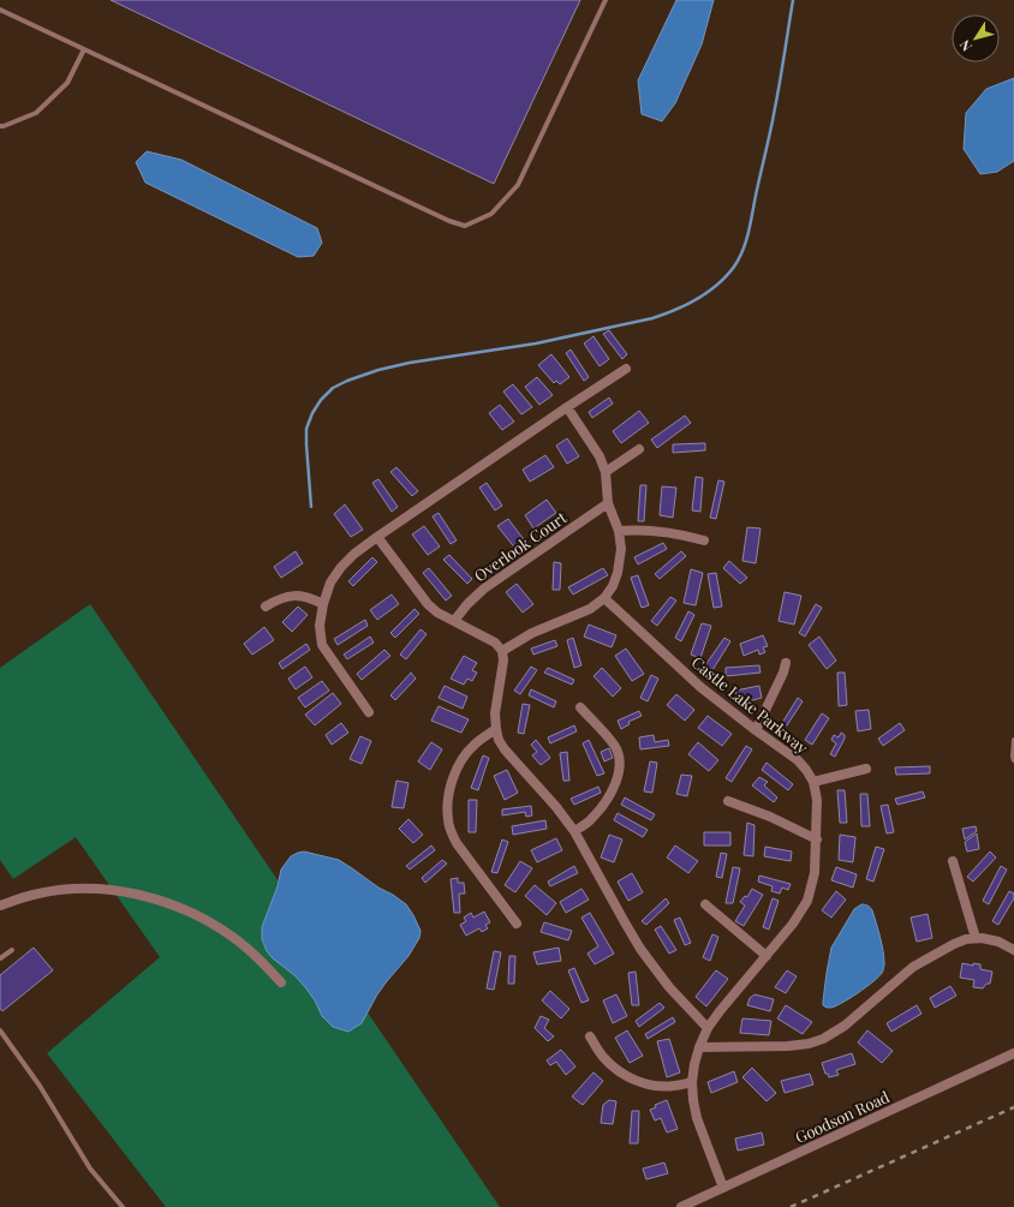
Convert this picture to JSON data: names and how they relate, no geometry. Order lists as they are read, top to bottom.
{
  "streets": {
    "street": ["Overlook Court", "Castle Lake Parkway", "Goodson Road"]
  },
  "crossings": [
    ["Castle Lake Parkway", "Goodson Road"]
  ],
  "north": "bottom left"
}
